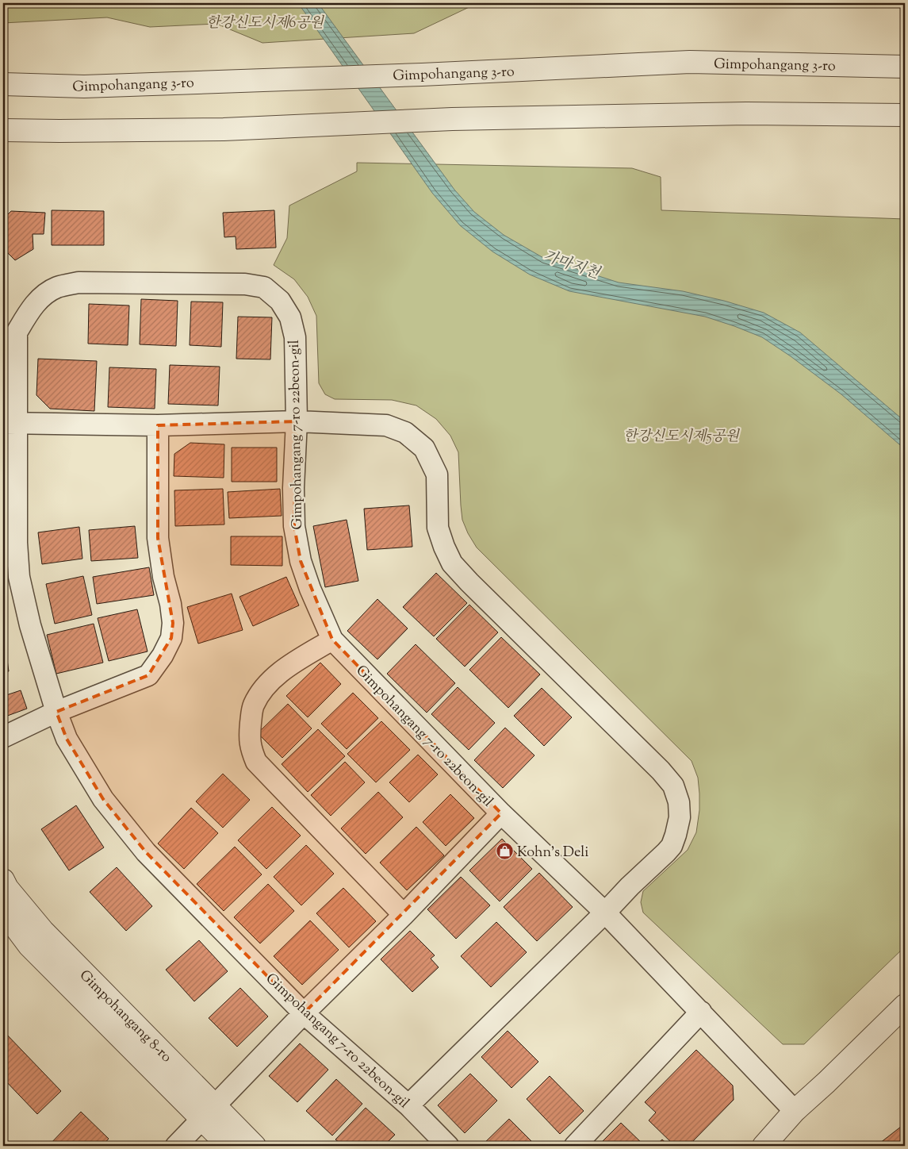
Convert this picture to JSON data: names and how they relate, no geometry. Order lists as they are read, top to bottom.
{
  "streets": {
    "street": ["Gimpohangang 3-ro", "Gimpohangang 7-ro 22beon-gil", "Gimpohangang 8-ro"]
  },
  "water": ["가마지천"],
  "parks": ["한강신도시제6공원", "한강신도시제5공원"],
  "places": {
    "shop": ["Kohn’s Deli"]
  }
}
